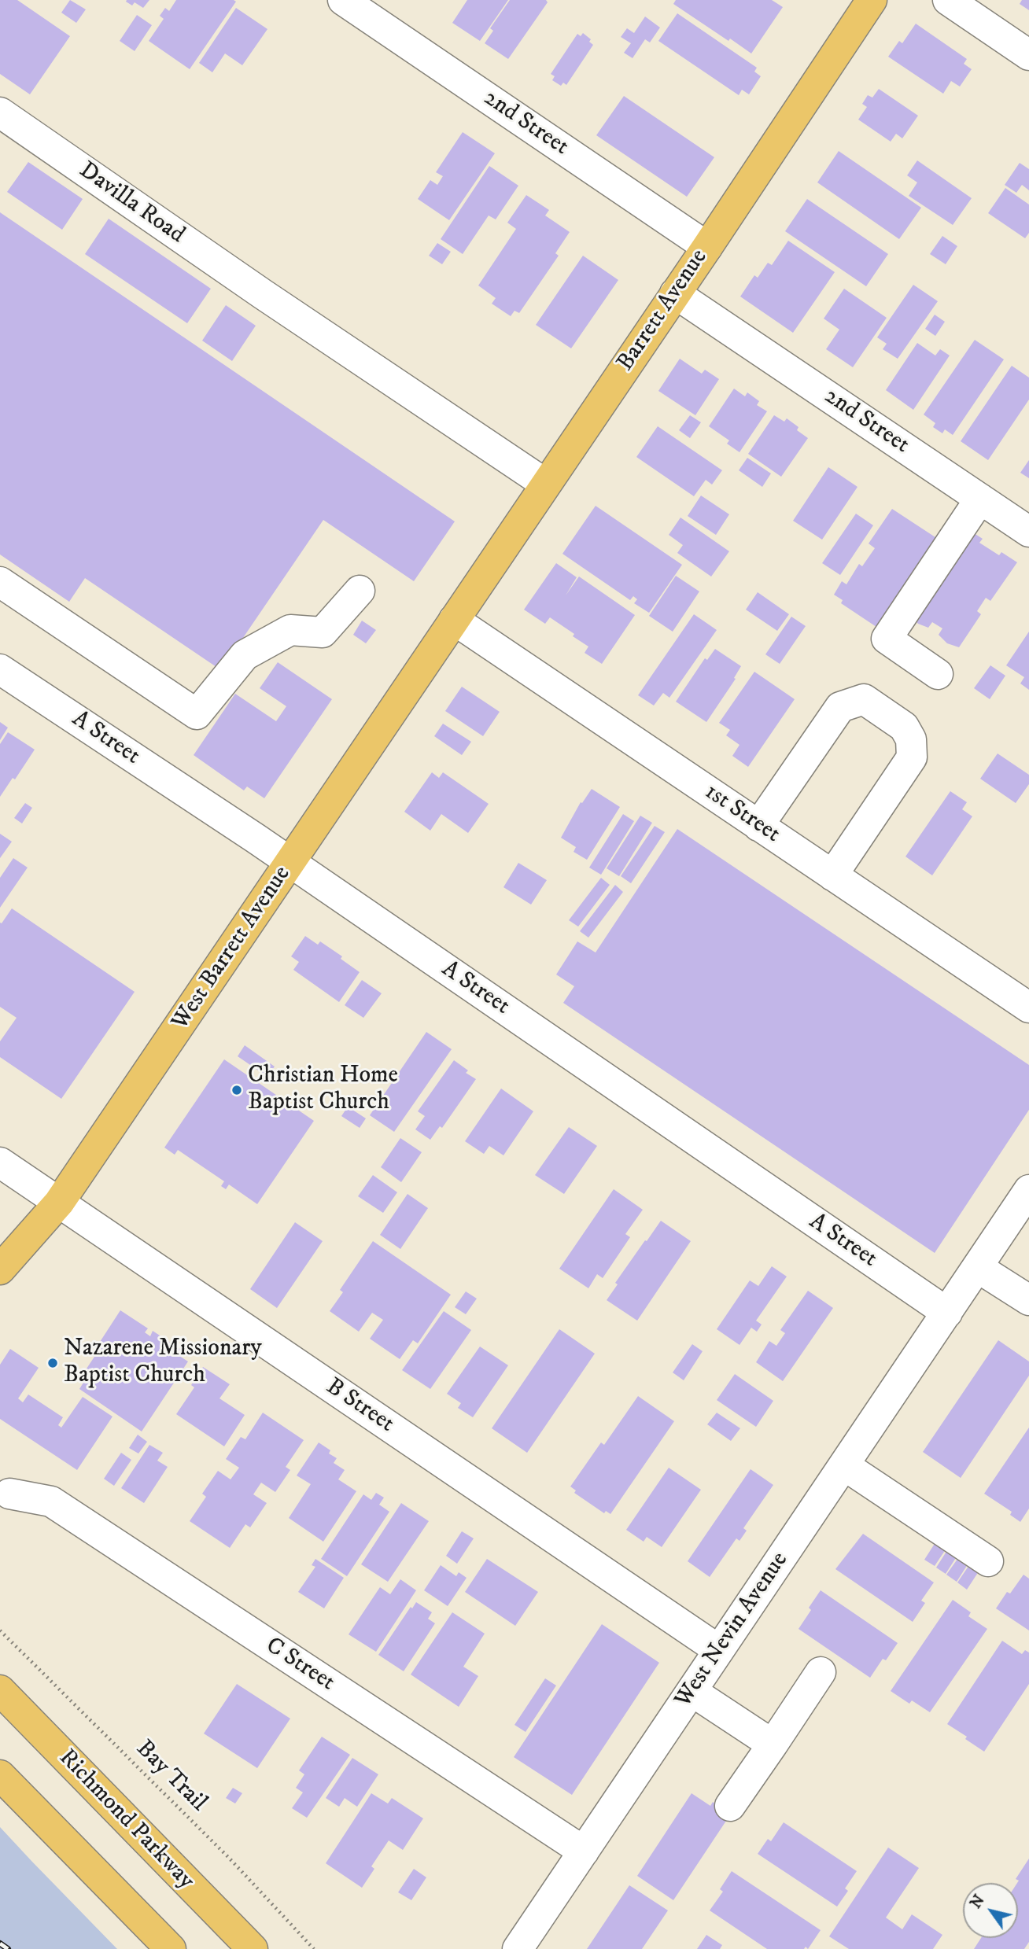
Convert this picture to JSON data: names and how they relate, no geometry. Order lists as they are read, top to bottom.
{
  "streets": {
    "main road": ["Barrett Avenue", "West Barrett Avenue", "Richmond Parkway"],
    "street": [
      "2nd Street",
      "Davilla Road",
      "A Street",
      "1st Street",
      "B Street",
      "West Nevin Avenue",
      "C Street"
    ],
    "path": ["Bay Trail"]
  },
  "crossings": [
    ["2nd Street", "Barrett Avenue"],
    ["Davilla Road", "Barrett Avenue"],
    ["Barrett Avenue", "1st Street"],
    ["Barrett Avenue", "West Barrett Avenue"],
    ["A Street", "West Barrett Avenue"],
    ["A Street", "West Nevin Avenue"],
    ["1st Street", "West Barrett Avenue"],
    ["West Barrett Avenue", "B Street"],
    ["B Street", "West Nevin Avenue"],
    ["West Nevin Avenue", "C Street"]
  ],
  "places": ["Christian Home Baptist Church", "Nazarene Missionary Baptist Church"],
  "north": "top left"
}
